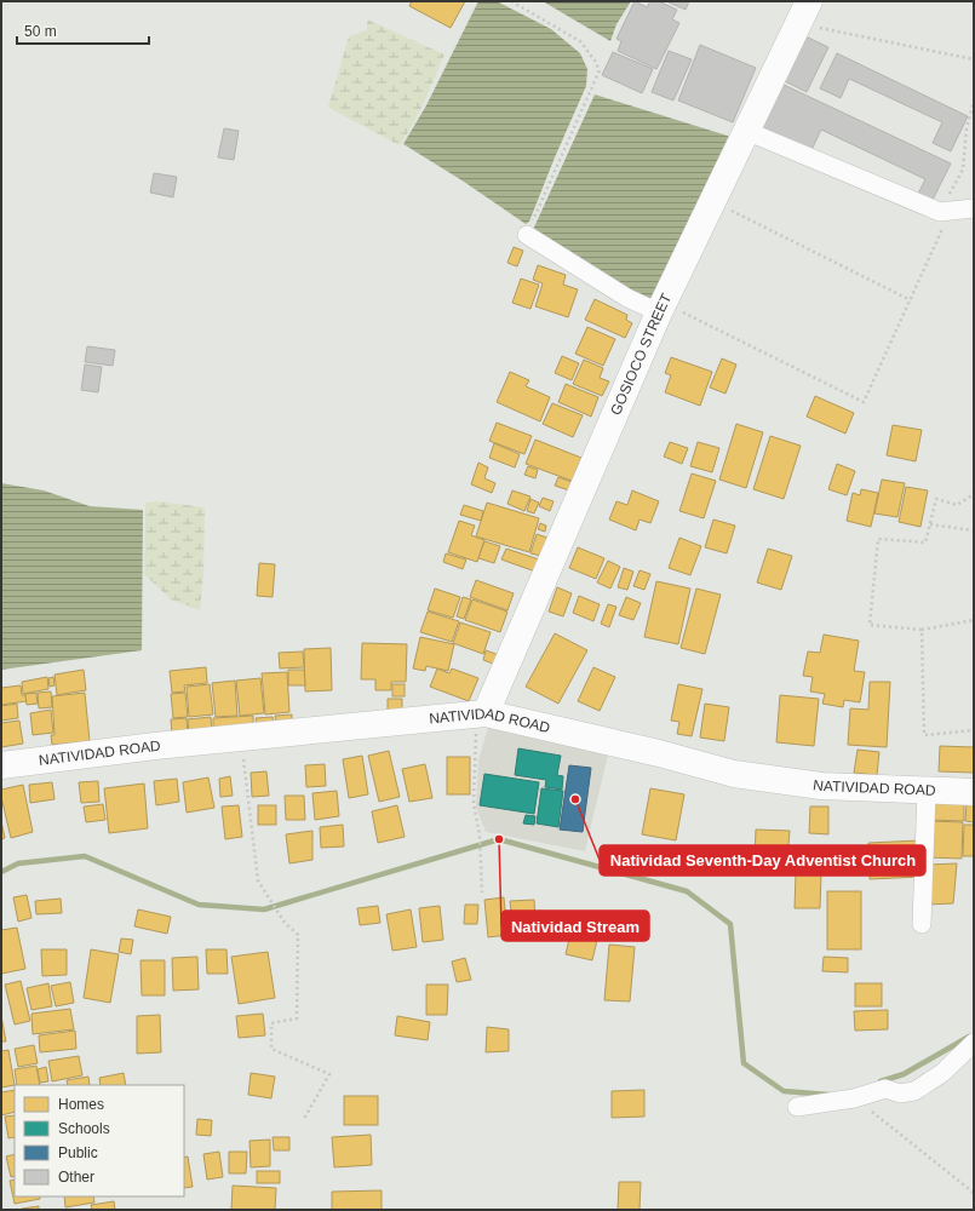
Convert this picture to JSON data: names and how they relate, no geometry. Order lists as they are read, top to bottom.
{
  "streets": {
    "street": ["GOSIOCO STREET", "NATIVIDAD ROAD"]
  },
  "crossings": [
    ["GOSIOCO STREET", "NATIVIDAD ROAD"]
  ],
  "places": ["Natividad Seventh-Day Adventist Church", "Natividad Stream"],
  "legend": [
    "Homes",
    "Schools",
    "Public",
    "Other"
  ],
  "scale_bar": "50 m"
}
